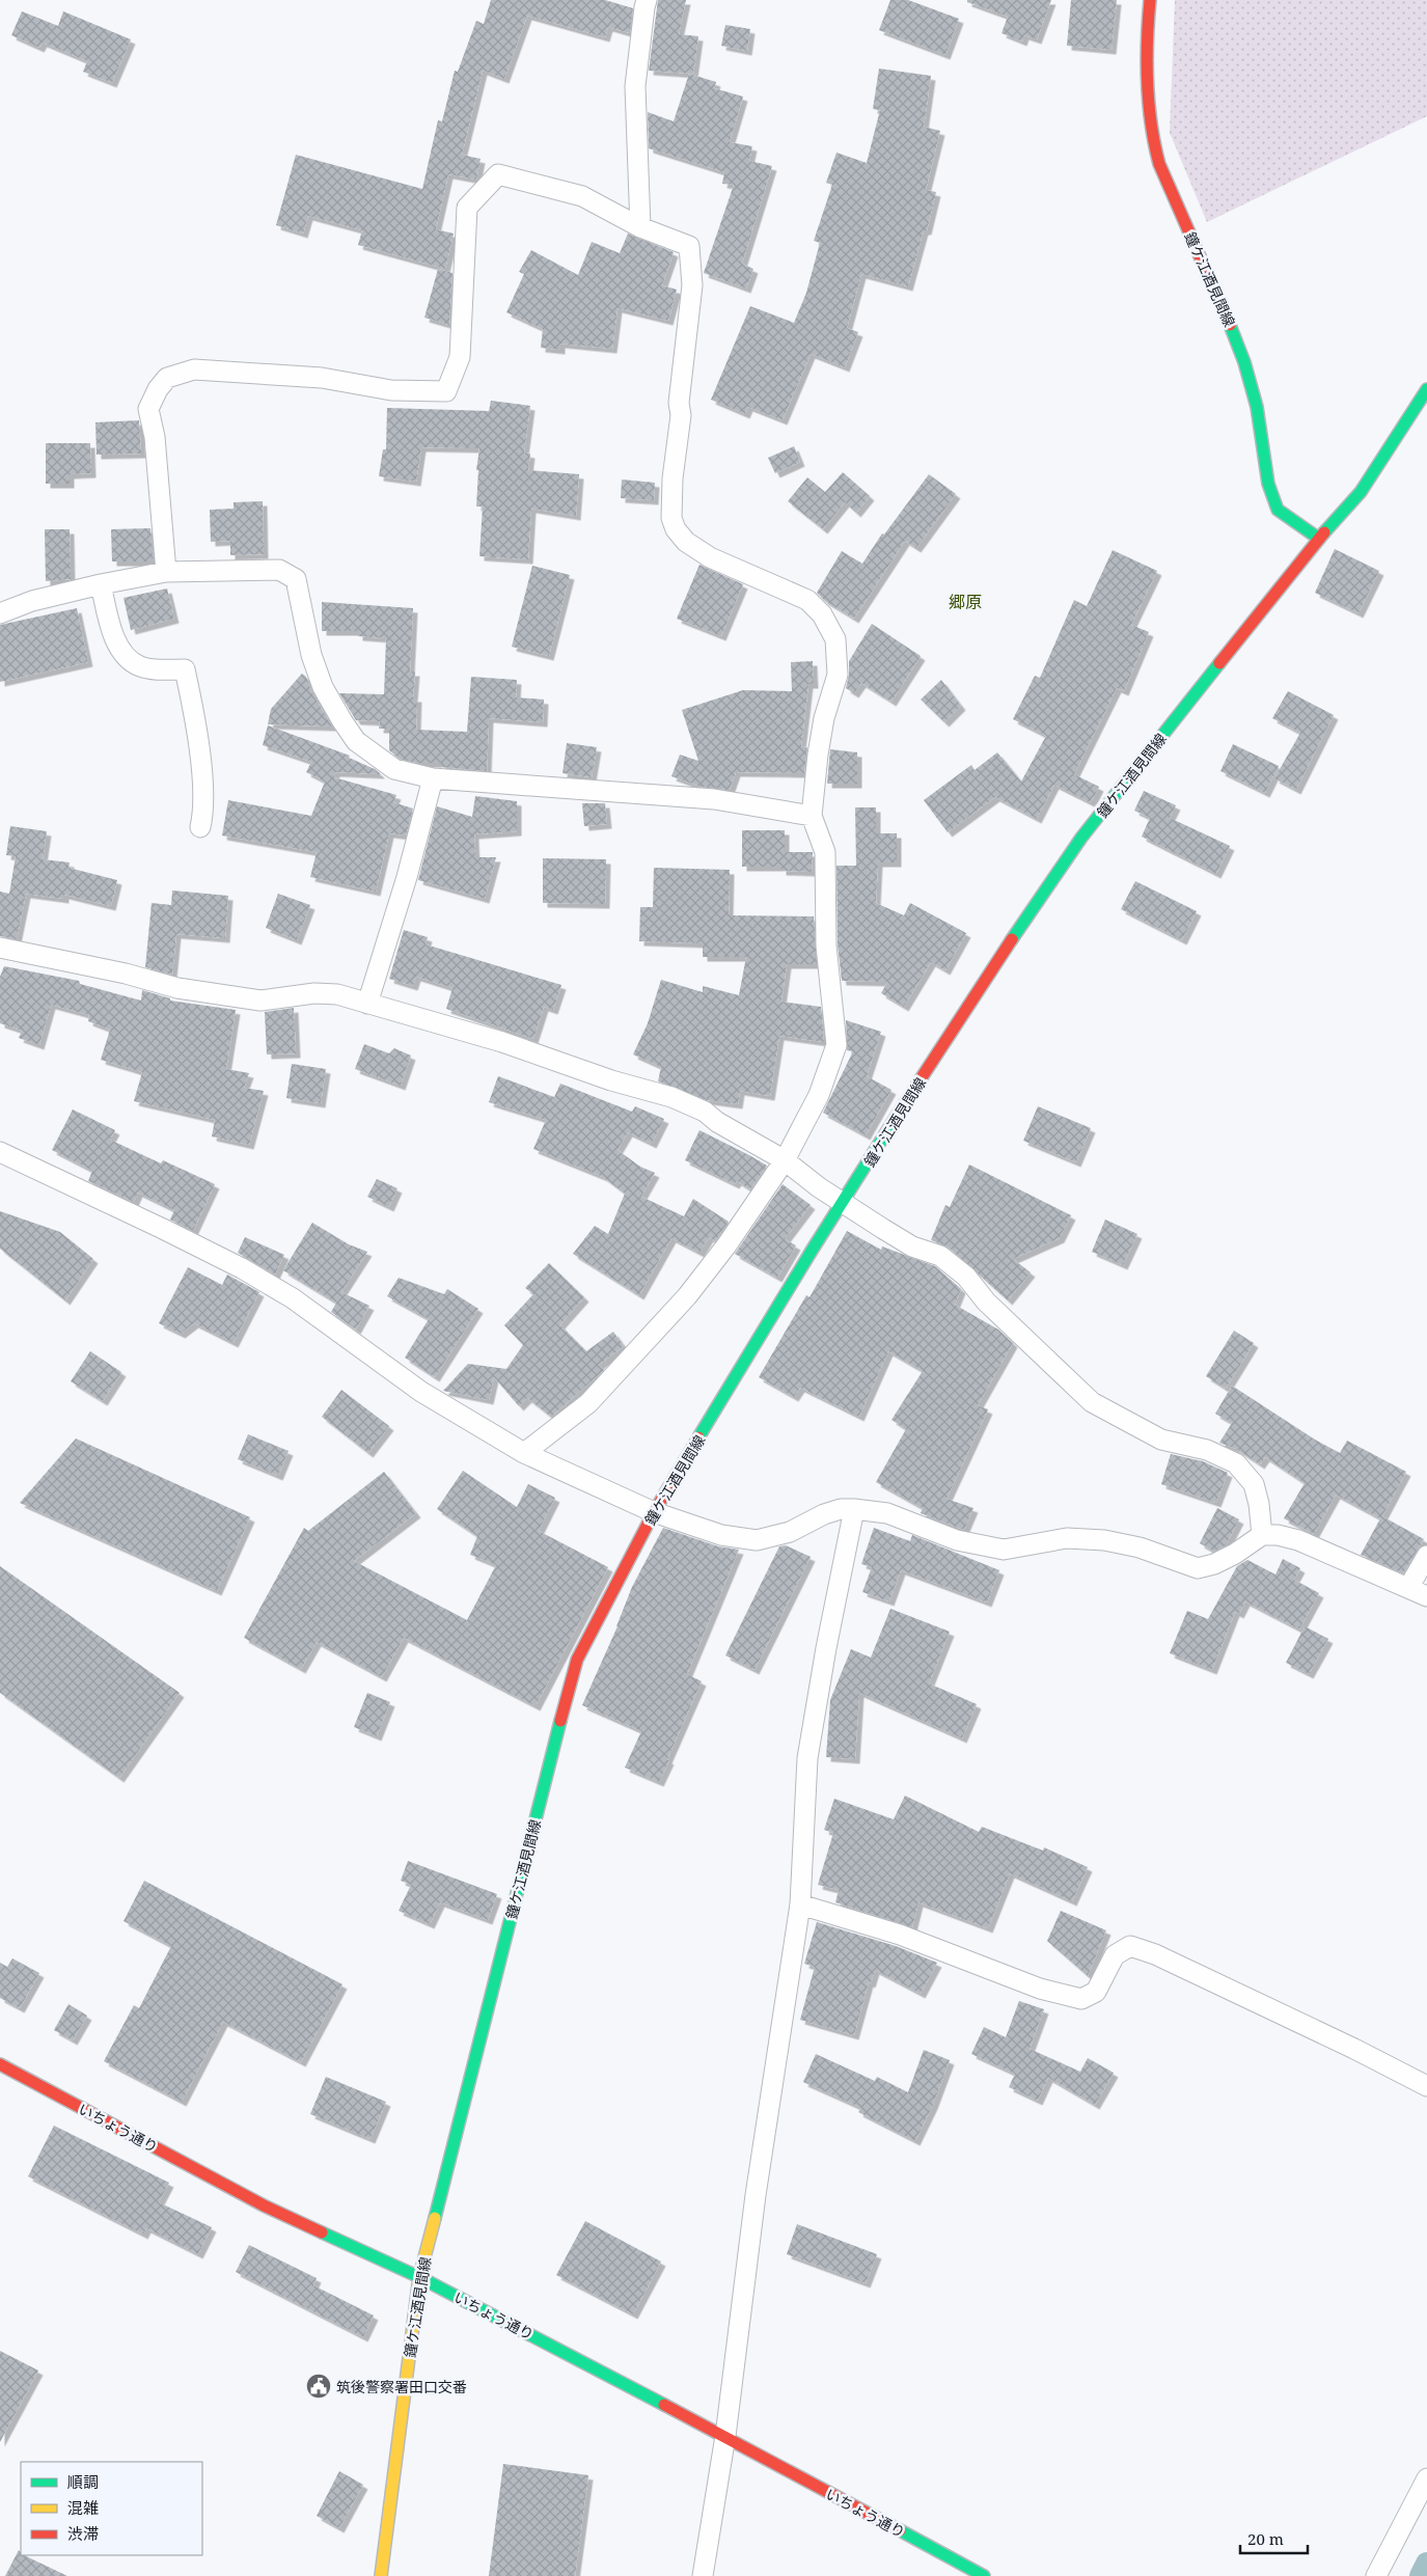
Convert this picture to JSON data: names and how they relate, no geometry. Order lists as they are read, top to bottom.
{
  "streets": {
    "main road": ["鐘ケ江酒見間線", "いちょう通り"]
  },
  "crossings": [
    ["鐘ケ江酒見間線", "いちょう通り"]
  ],
  "districts": ["郷原"],
  "places": {
    "public building": ["筑後警察署田口交番"]
  },
  "legend": ["順調", "混雑", "渋滞"],
  "scale_bar": "20 m"
}
